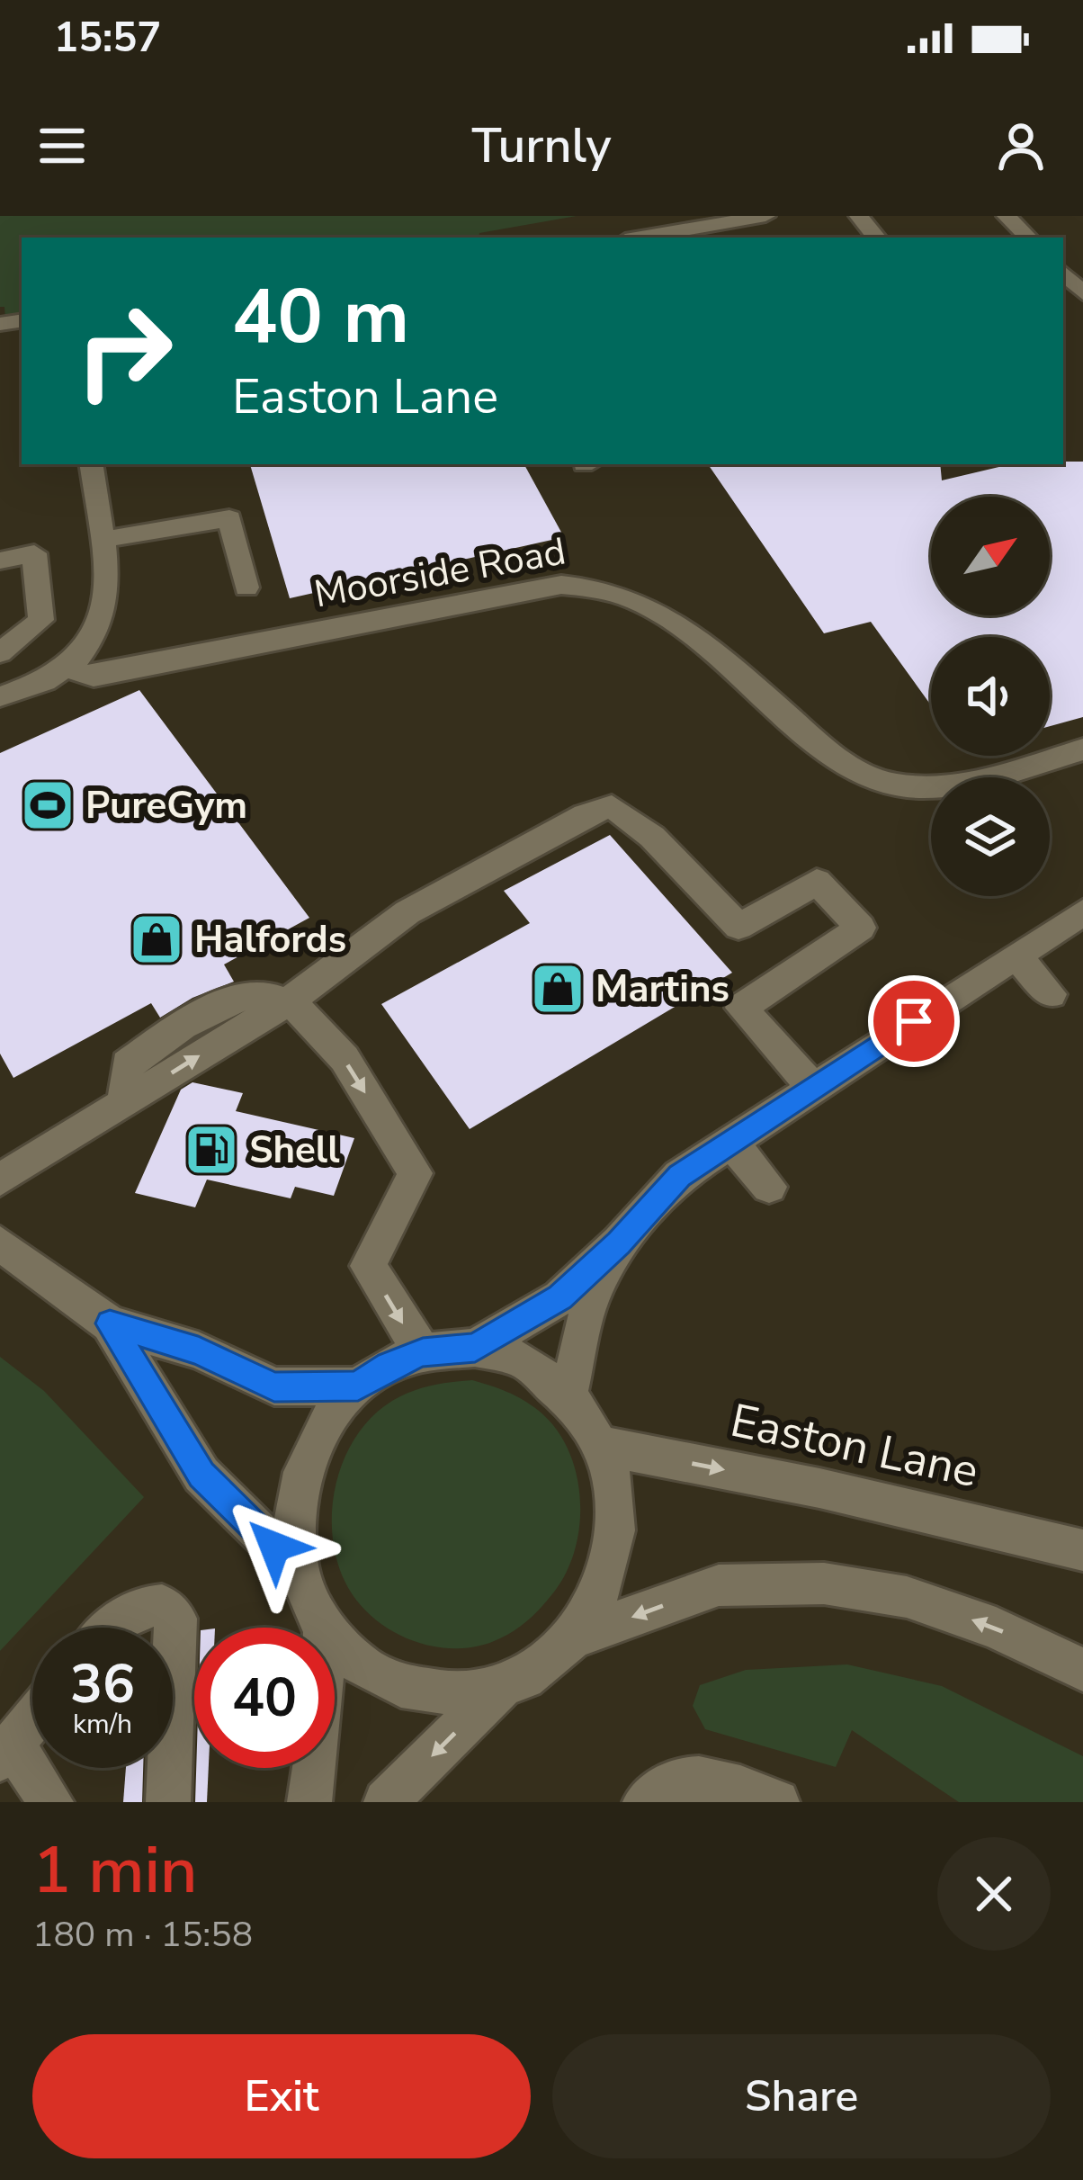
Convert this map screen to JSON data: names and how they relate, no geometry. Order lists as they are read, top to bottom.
{
  "streets": {
    "street": ["Moorside Road", "Easton Lane"]
  },
  "places": {
    "sports": ["PureGym"],
    "shop": ["Halfords", "Martins"],
    "fuel station": ["Shell"]
  },
  "north": "top right",
  "page": {
    "status": "15:57",
    "header": "Turnly",
    "turn": ["40 m", "Easton Lane"],
    "speed": "36 km/h",
    "limit": "40",
    "heading": ["1 min", "180 m · 15:58"],
    "buttons": ["Exit", "Share"]
  }
}
